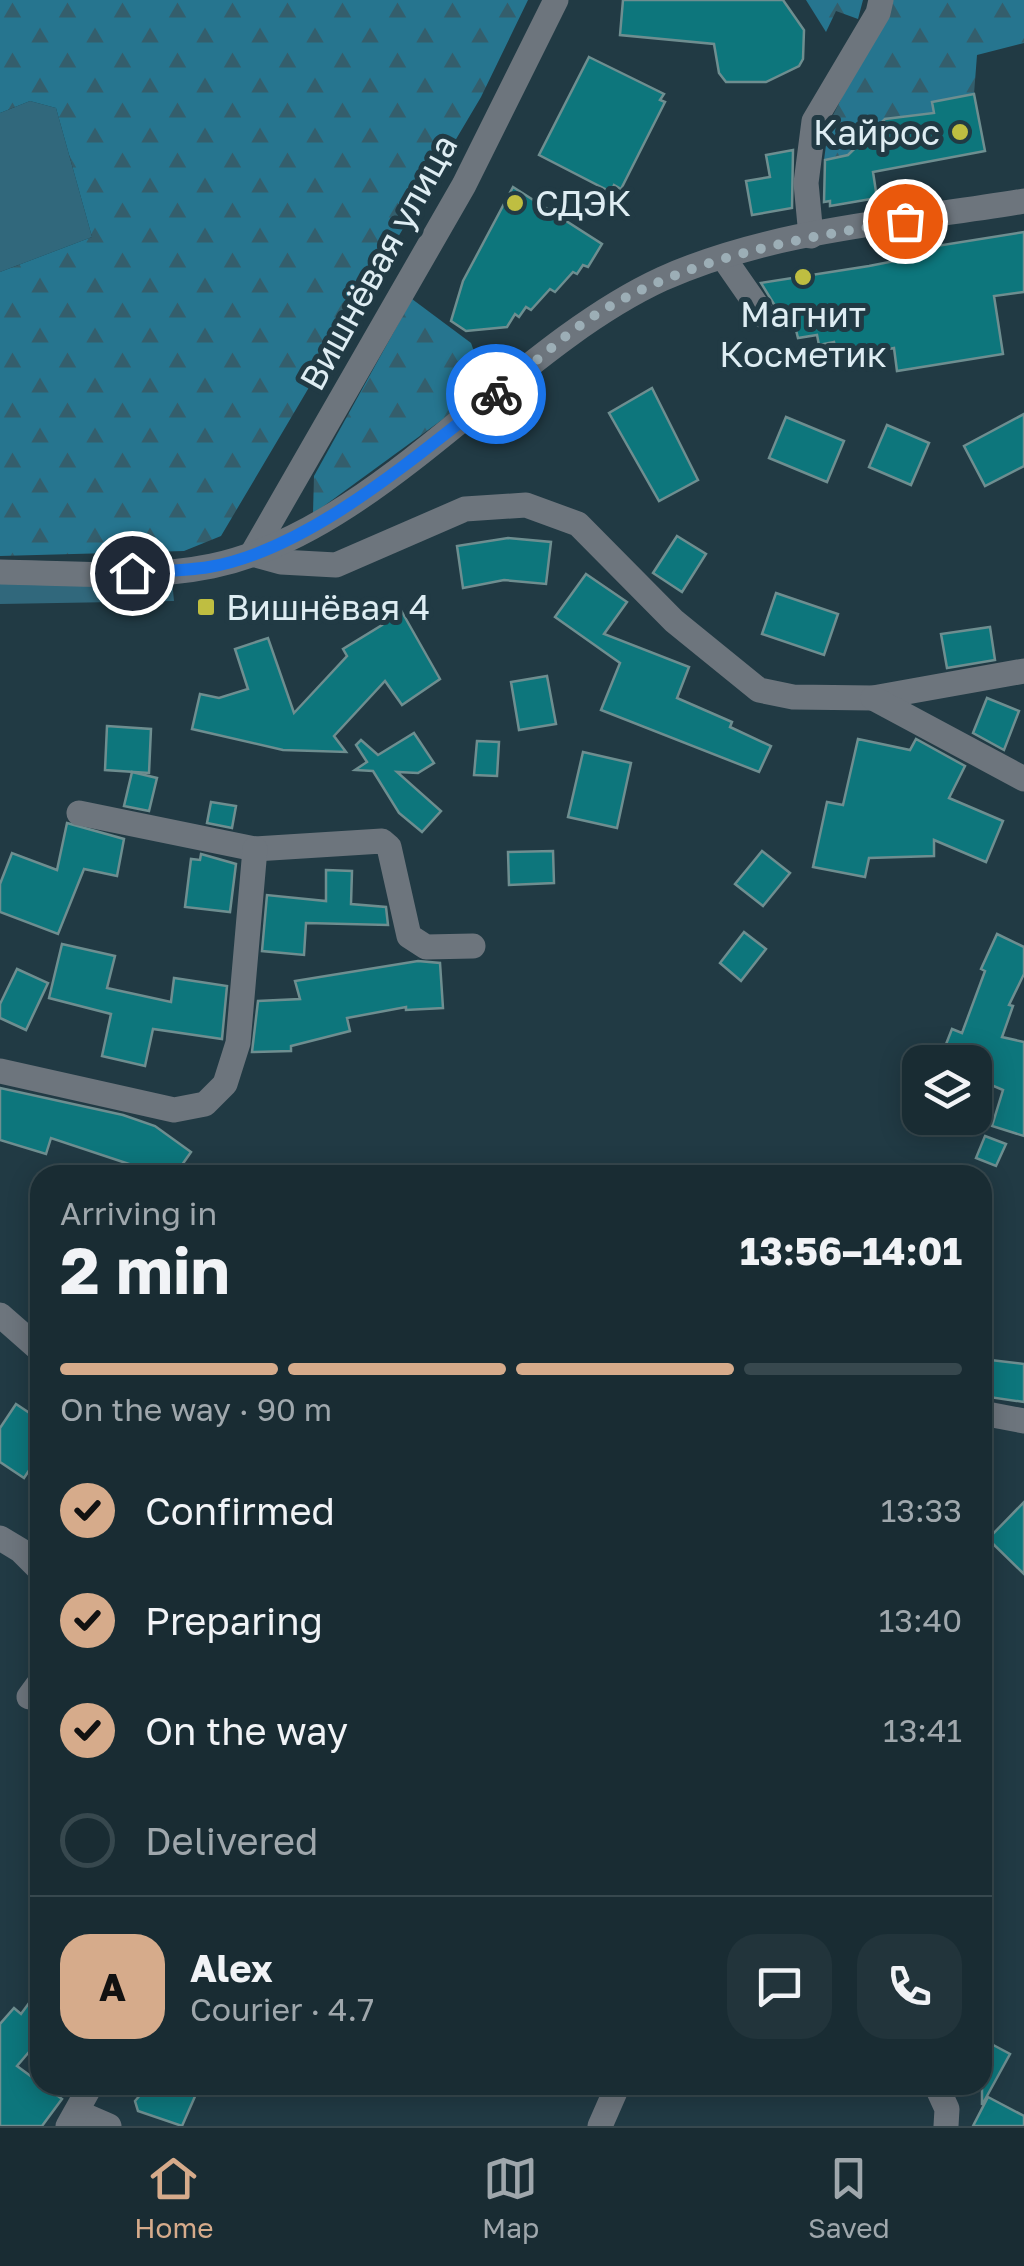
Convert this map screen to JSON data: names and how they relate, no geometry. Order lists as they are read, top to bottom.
{
  "streets": {
    "street": ["Вишнёвая улица"]
  },
  "places": {
    "other": ["Кайрос", "СДЭК", "Магнит Косметик"],
    "transit": ["Вишнёвая 4"]
  },
  "page": {
    "heading": ["2 min", "Arriving in", "13:56–14:01"],
    "panel": ["Alex", "Courier · 4.7"],
    "bar": "On the way · 90 m",
    "list": [
      ["Confirmed", "13:33"],
      ["Preparing", "13:40"],
      ["On the way", "13:41"],
      "Delivered"
    ],
    "round": "A",
    "tabs": ["Home", "Map", "Saved"]
  }
}
